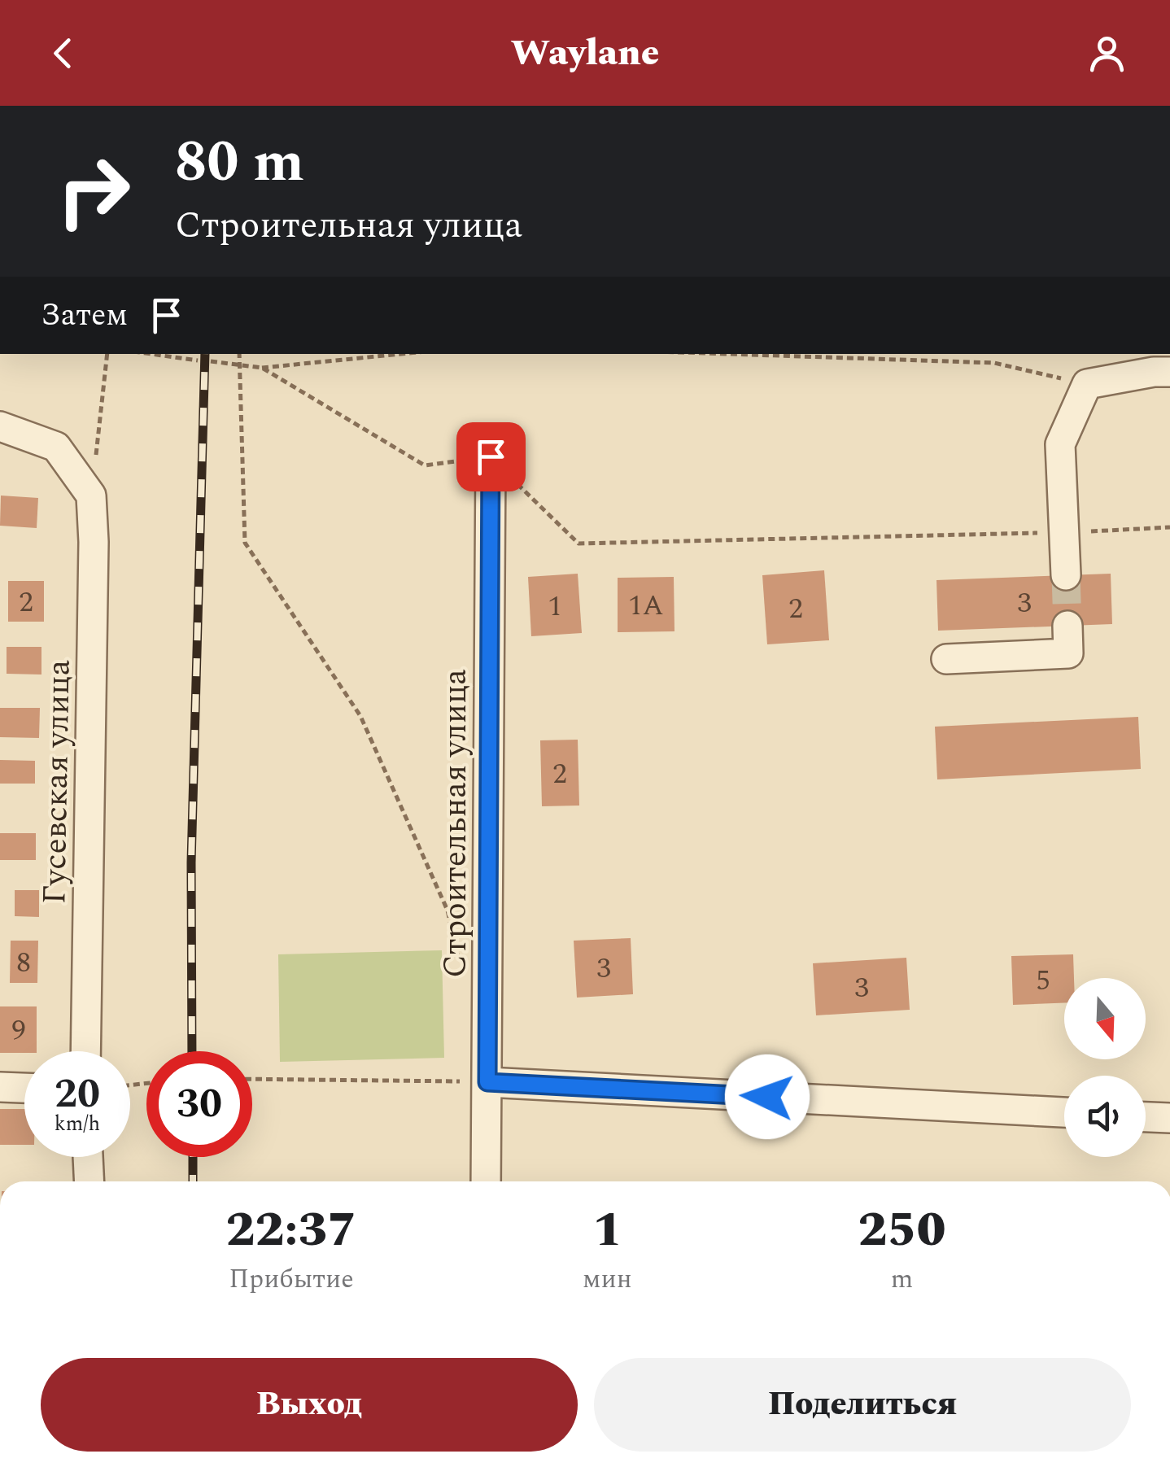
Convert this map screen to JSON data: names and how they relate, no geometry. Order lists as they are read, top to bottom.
{
  "streets": {
    "street": ["Гусевская улица", "Строительная улица"]
  },
  "house_numbers": [
    "2",
    "3",
    "1А",
    "1",
    "2",
    "2",
    "8",
    "3",
    "5",
    "3",
    "9"
  ],
  "north": "bottom",
  "page": {
    "header": "Waylane",
    "turn": ["80 m", "Строительная улица"],
    "then": "Затем",
    "speed": "20 km/h",
    "limit": "30",
    "eta": [
      "22:37",
      "Прибытие",
      "1",
      "мин",
      "250",
      "m"
    ],
    "buttons": ["Выход", "Поделиться"]
  }
}
